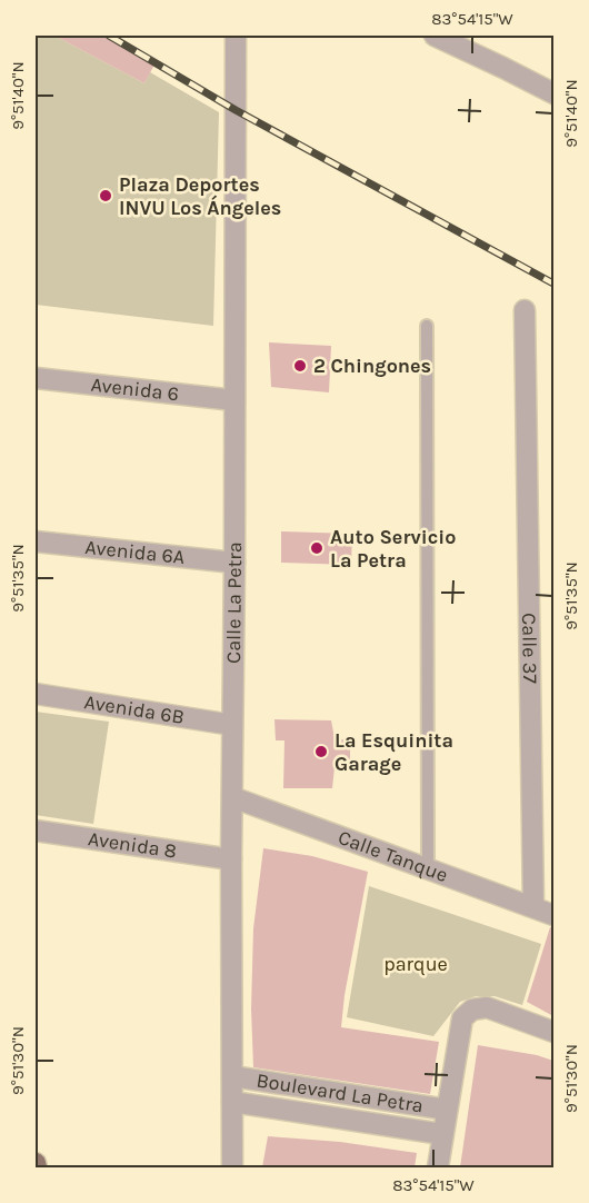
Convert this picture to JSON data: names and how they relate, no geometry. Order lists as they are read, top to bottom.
{
  "streets": {
    "street": [
      "Avenida 6",
      "Avenida 6A",
      "Calle La Petra",
      "Calle 37",
      "Avenida 6B",
      "Avenida 8",
      "Calle Tanque",
      "Boulevard La Petra"
    ]
  },
  "crossings": [
    ["Avenida 6", "Calle La Petra"],
    ["Avenida 6A", "Calle La Petra"],
    ["Calle La Petra", "Avenida 6B"],
    ["Calle La Petra", "Avenida 8"],
    ["Calle La Petra", "Calle Tanque"],
    ["Calle La Petra", "Boulevard La Petra"],
    ["Calle 37", "Calle Tanque"]
  ],
  "parks": ["parque"],
  "places": [
    "Plaza Deportes INVU Los Ángeles",
    "2 Chingones",
    "Auto Servicio La Petra",
    "La Esquinita Garage"
  ],
  "coordinates": [
    "83°54'15\"W",
    "9°51'40\"N",
    "9°51'35\"N",
    "9°51'30\"N"
  ]
}
